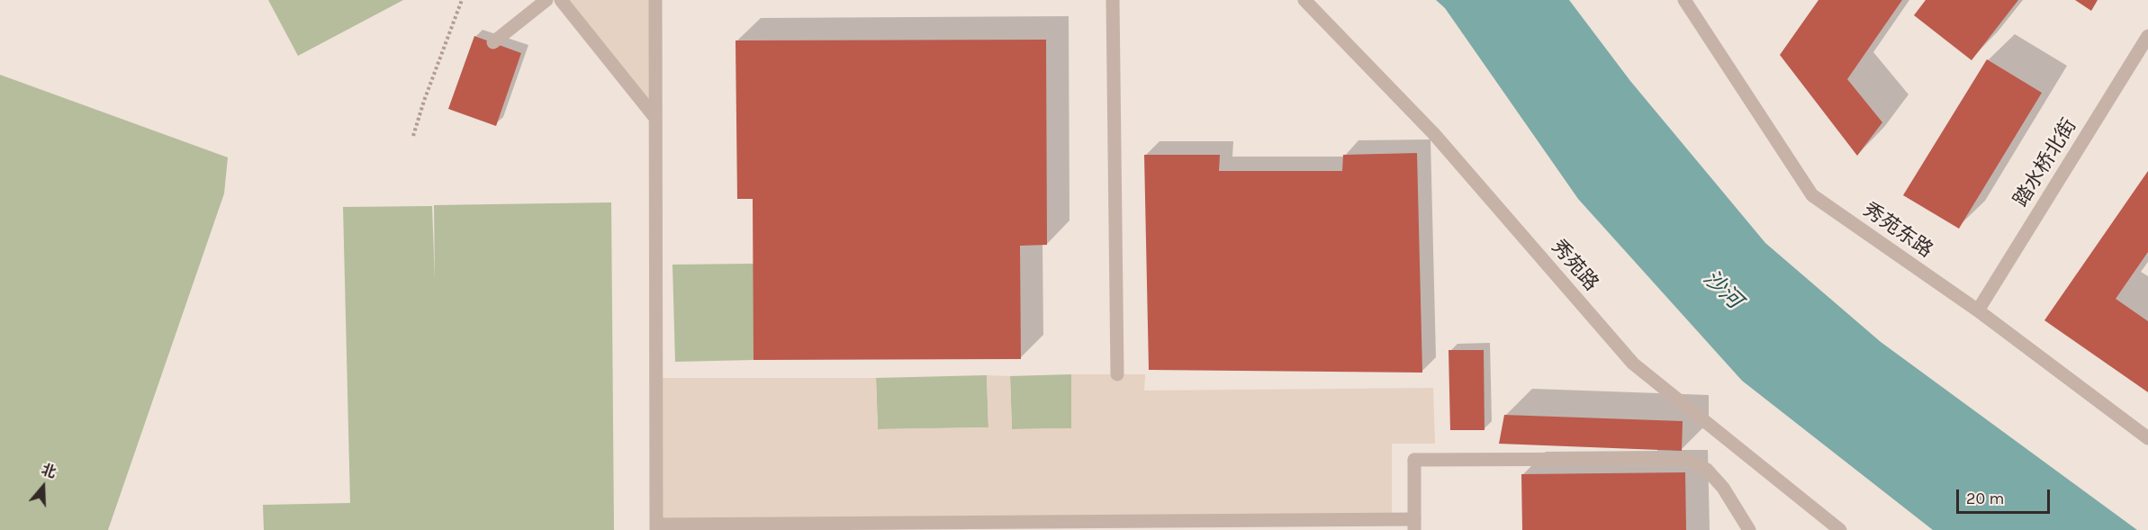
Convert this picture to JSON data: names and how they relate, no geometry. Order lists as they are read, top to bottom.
{
  "streets": {
    "street": ["踏水桥北街", "秀苑东路", "秀苑路"]
  },
  "crossings": [
    ["踏水桥北街", "秀苑东路"]
  ],
  "water": ["沙河"],
  "scale_bar": "20 m",
  "north": "top"
}
